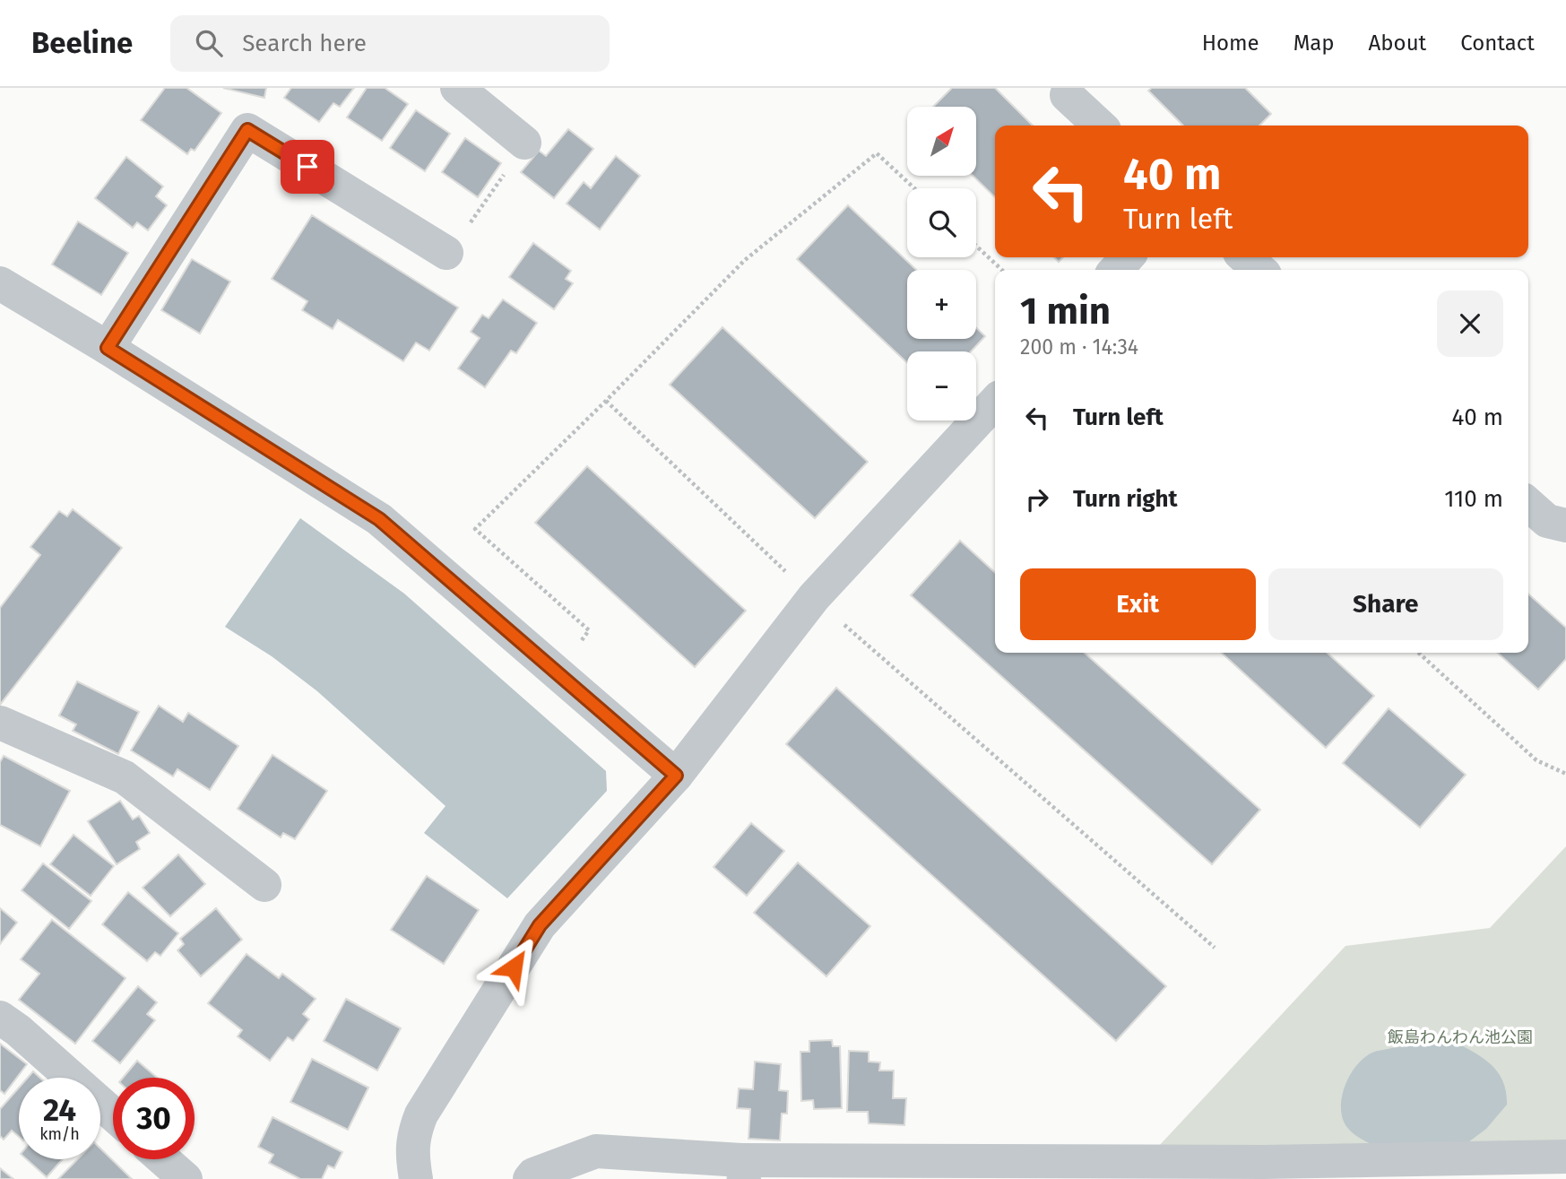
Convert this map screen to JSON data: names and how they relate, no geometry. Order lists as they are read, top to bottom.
{
  "parks": ["飯島わんわん池公園"],
  "north": "top right",
  "page": {
    "header": "Beeline",
    "search": "Search here",
    "nav": [
      "Home",
      "Map",
      "About",
      "Contact"
    ],
    "map_buttons": ["+", "−"],
    "turn": ["40 m", "Turn left"],
    "heading": ["1 min", "200 m · 14:34"],
    "list": [
      {
        "name": "Turn left",
        "value": "40 m"
      },
      {
        "name": "Turn right",
        "value": "110 m"
      }
    ],
    "buttons": ["Exit", "Share"],
    "speed": "24 km/h",
    "limit": "30"
  }
}
